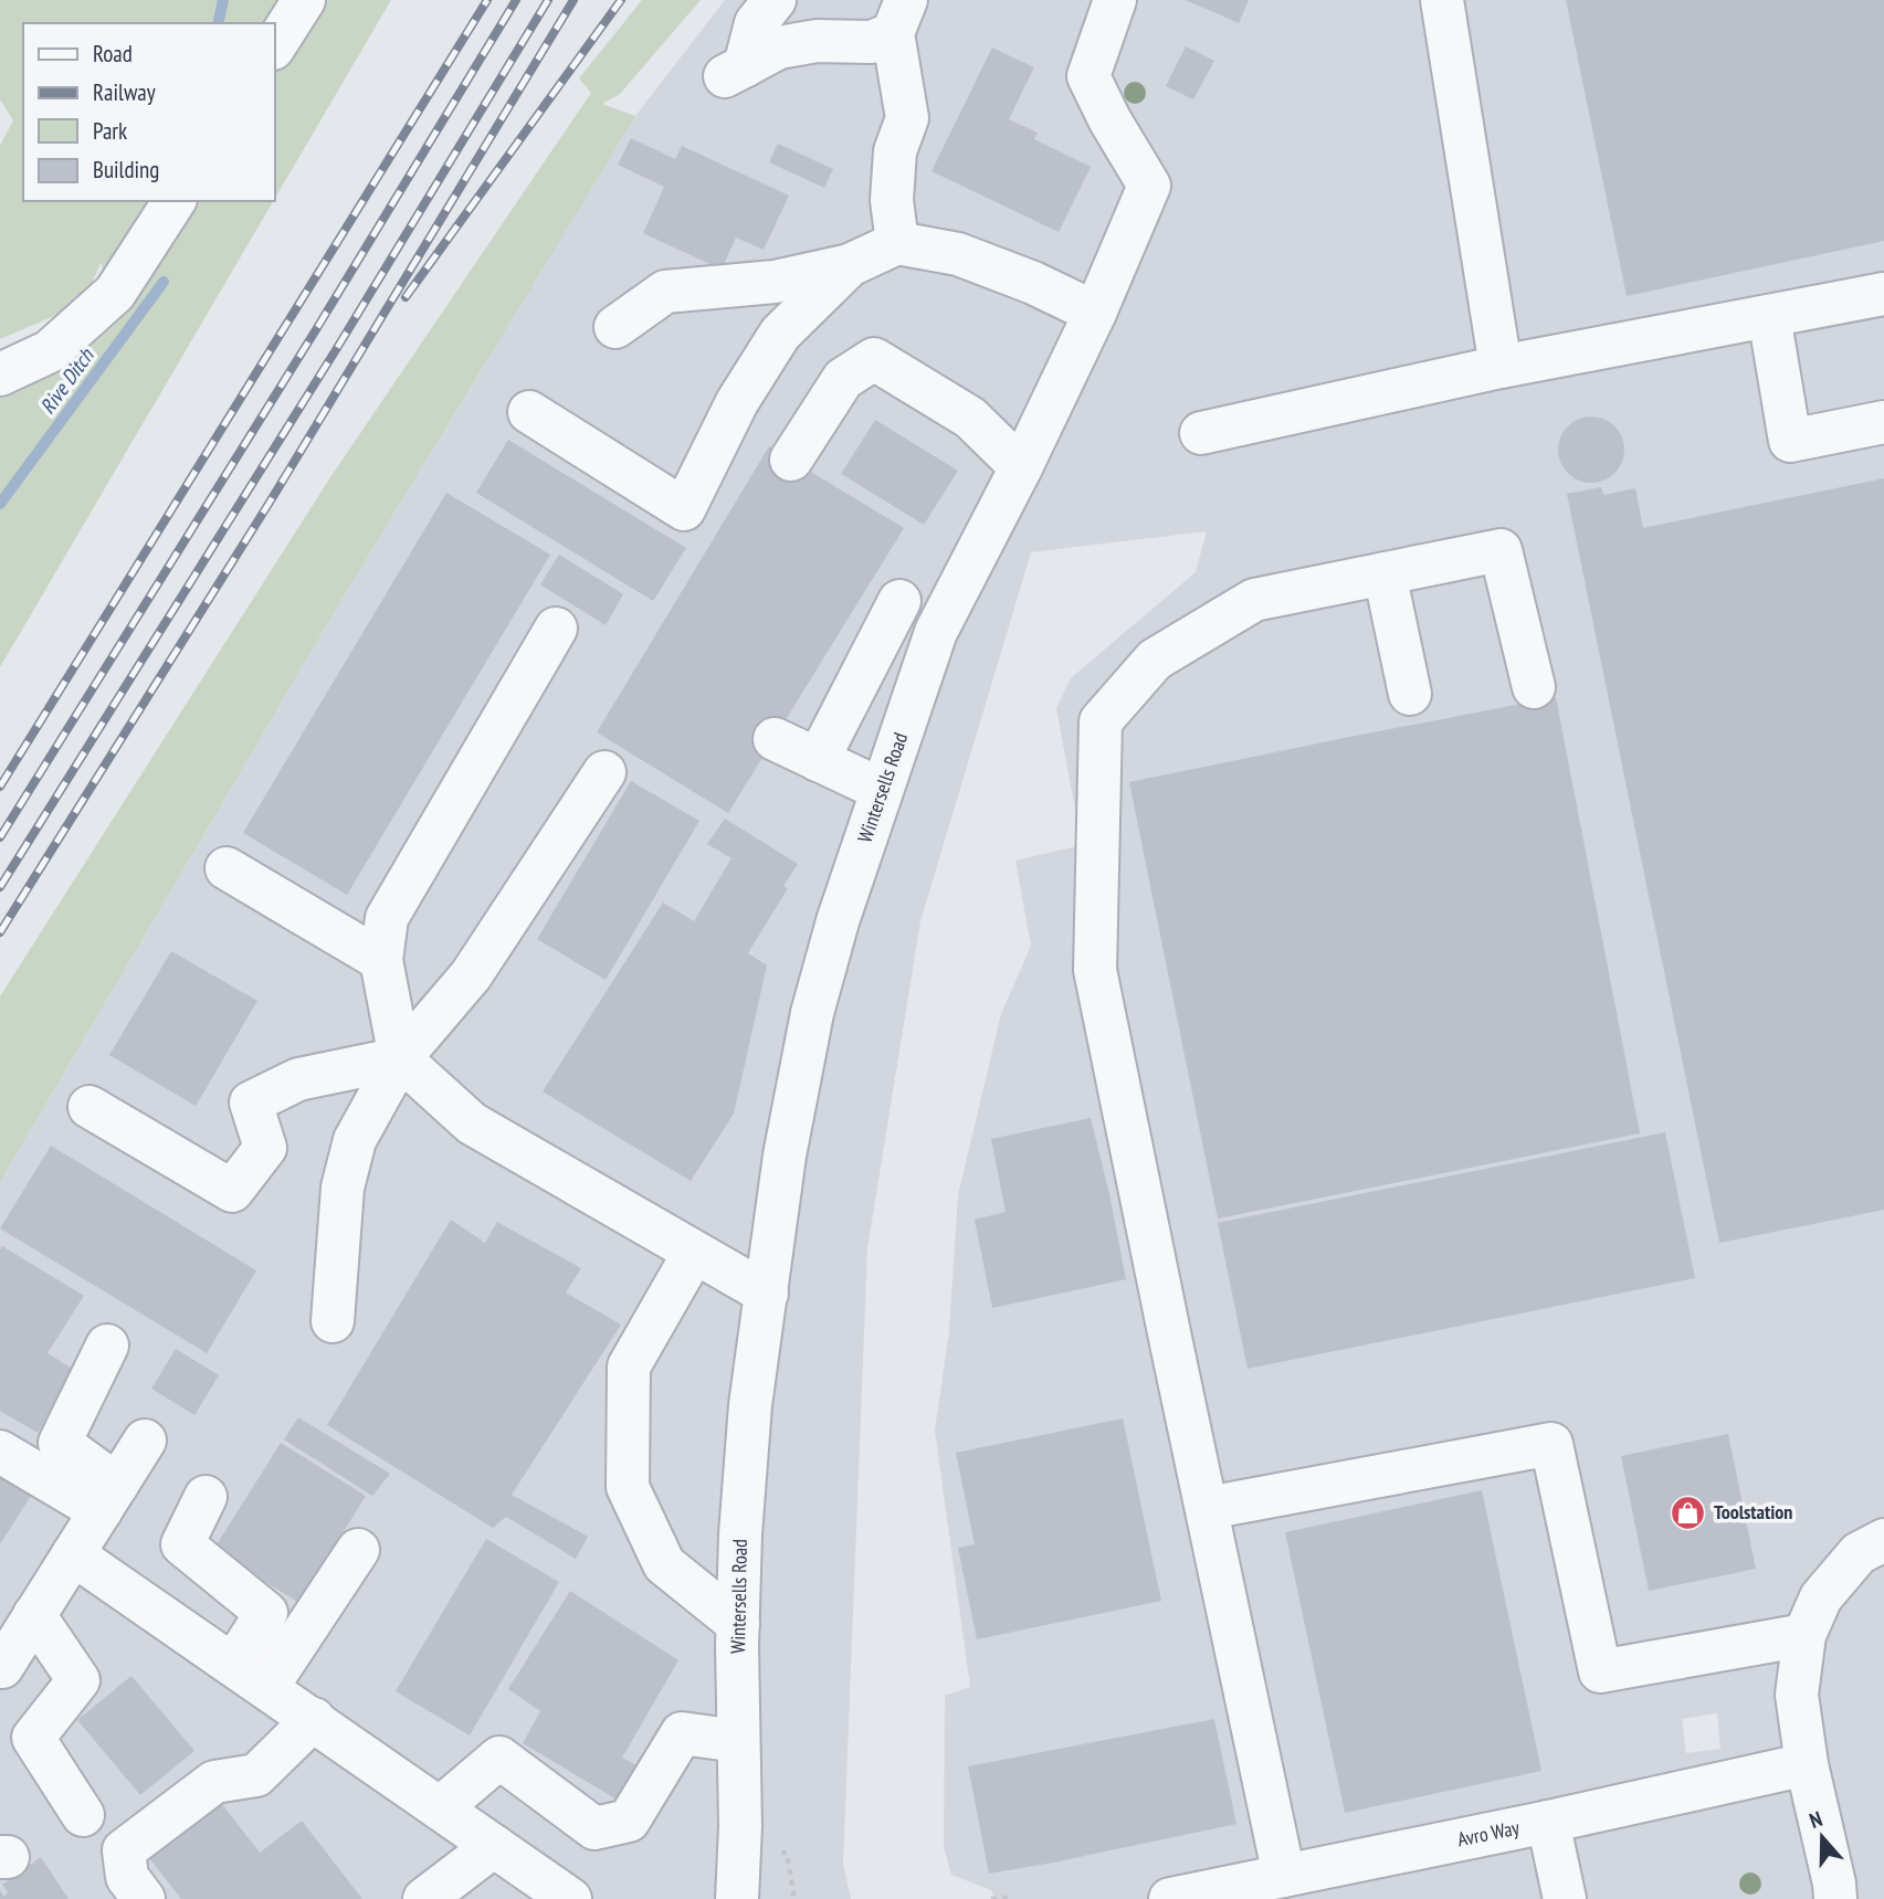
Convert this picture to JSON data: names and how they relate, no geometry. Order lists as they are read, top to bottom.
{
  "streets": {
    "street": ["Wintersells Road", "Avro Way"]
  },
  "water": ["Rive Ditch"],
  "places": {
    "shop": ["Toolstation"]
  },
  "legend": [
    "Road",
    "Railway",
    "Park",
    "Building"
  ],
  "north": "top"
}
